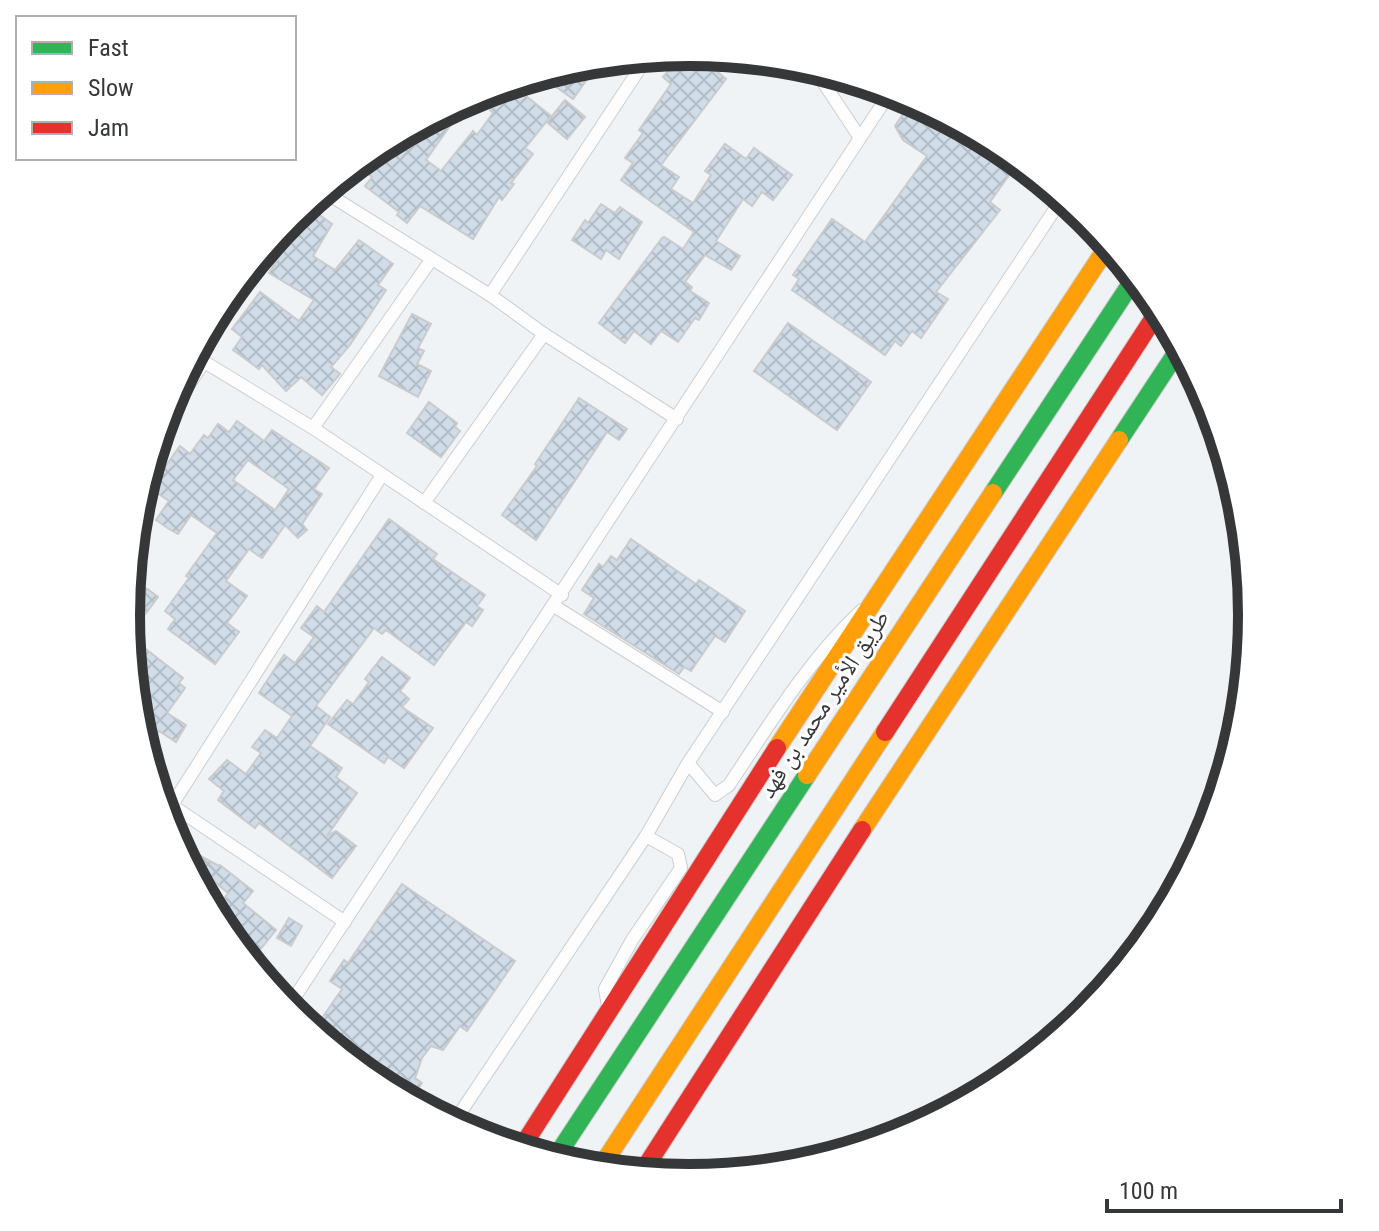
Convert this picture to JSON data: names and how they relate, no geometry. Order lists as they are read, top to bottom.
{
  "streets": {
    "main road": ["طريق الأمير محمد بن فهد"]
  },
  "legend": ["Fast", "Slow", "Jam"],
  "scale_bar": "100 m"
}
